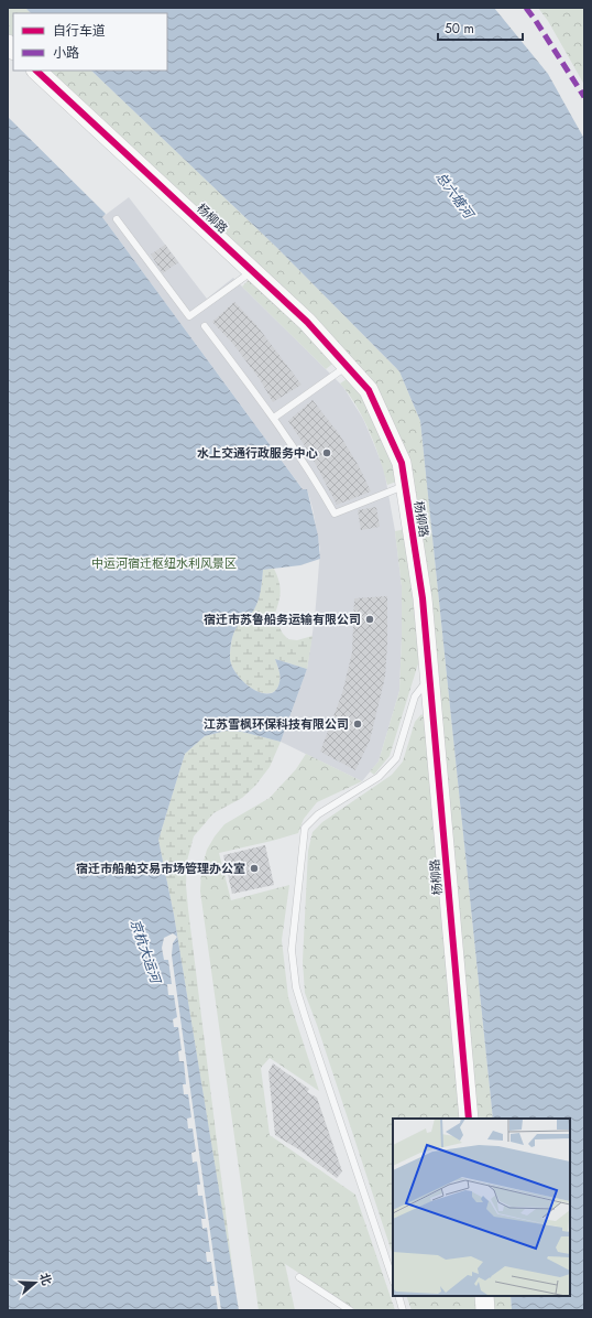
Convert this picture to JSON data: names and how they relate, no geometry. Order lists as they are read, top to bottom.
{
  "streets": {
    "street": ["杨柳路"]
  },
  "water": ["总六塘河", "京杭大运河"],
  "parks": ["中运河宿迁枢纽水利风景区"],
  "places": [
    "水上交通行政服务中心",
    "宿迁市苏鲁船务运输有限公司",
    "江苏雪枫环保科技有限公司",
    "宿迁市船舶交易市场管理办公室"
  ],
  "legend": ["自行车道", "小路"],
  "scale_bar": "50 m",
  "north": "right"
}
